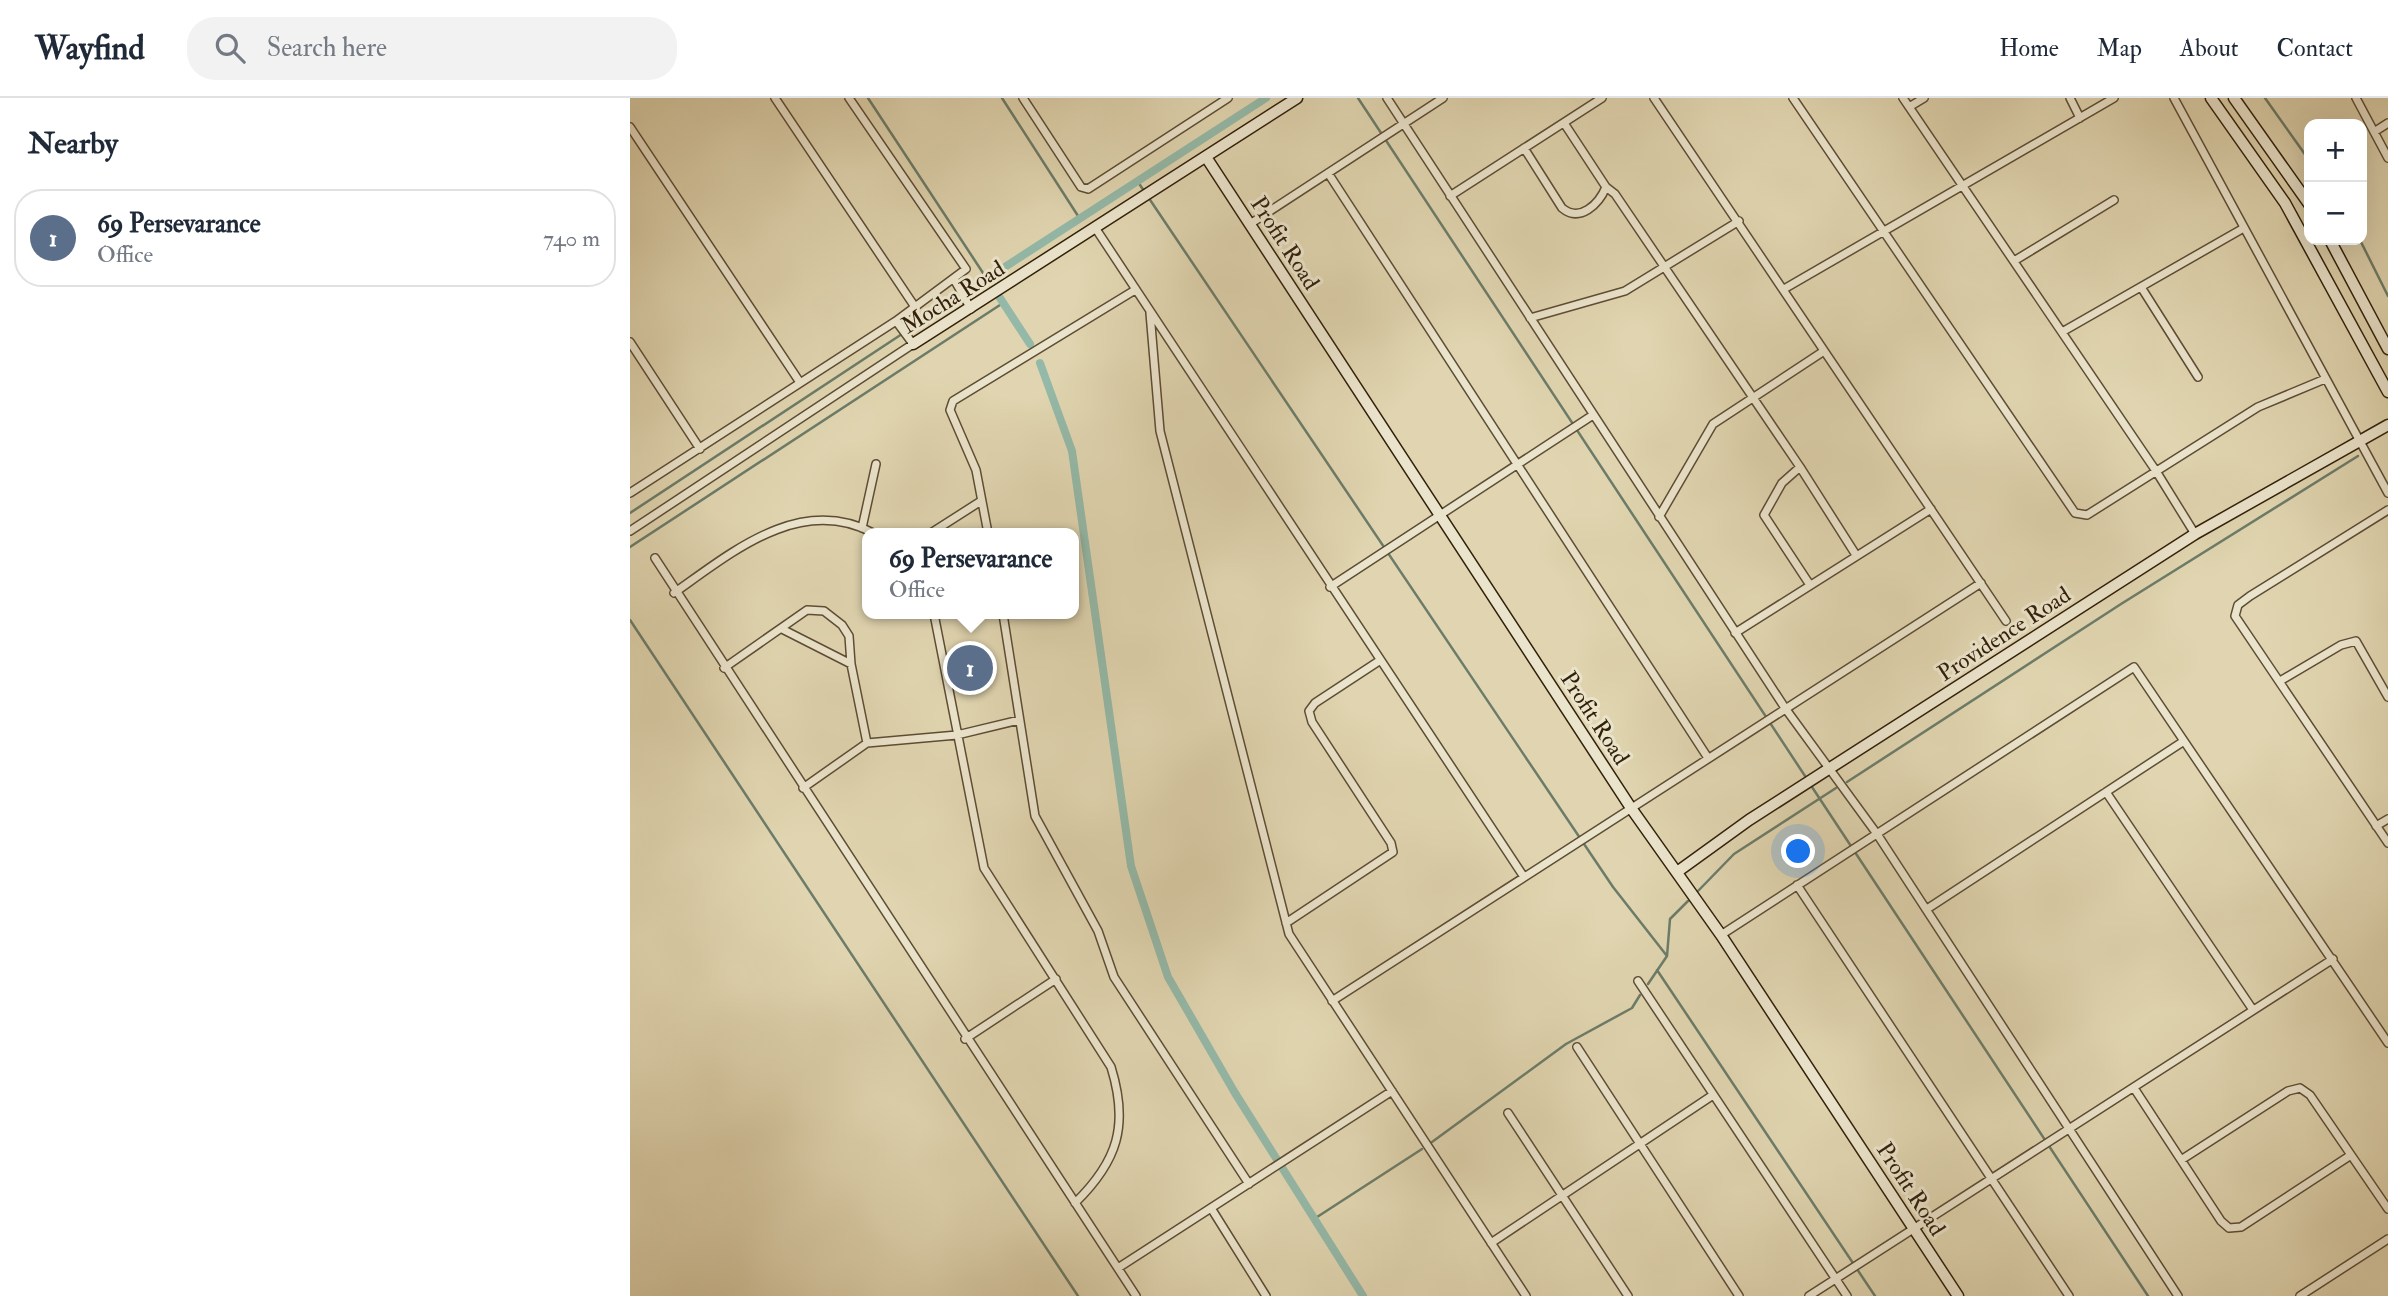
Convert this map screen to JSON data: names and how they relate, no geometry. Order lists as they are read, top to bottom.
{
  "streets": {
    "street": ["Profit Road", "Mocha Road", "Providence Road"]
  },
  "crossings": [
    ["Profit Road", "Mocha Road"],
    ["Profit Road", "Providence Road"]
  ],
  "page": {
    "header": "Wayfind",
    "search": "Search here",
    "nav": [
      "Home",
      "Map",
      "About",
      "Contact"
    ],
    "heading": "Nearby",
    "map_buttons": ["+", "−"],
    "list": [
      {
        "mark": "1",
        "name": "69 Persevarance",
        "note": "Office",
        "value": "740 m"
      }
    ],
    "popup": ["69 Persevarance", "Office"],
    "pins": "1"
  }
}
